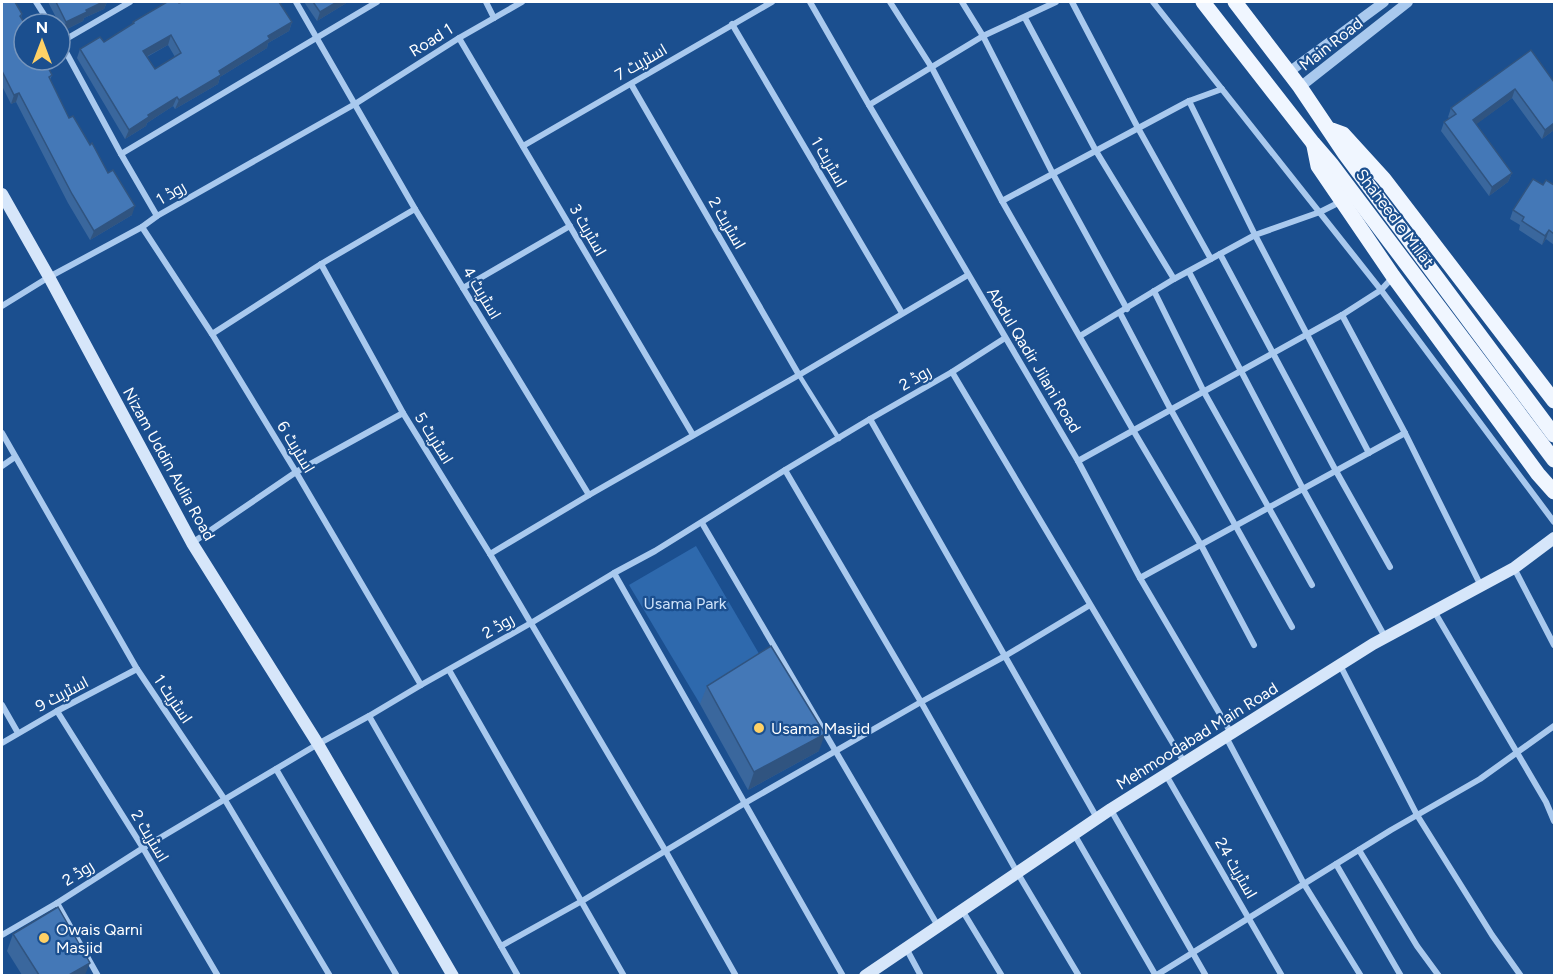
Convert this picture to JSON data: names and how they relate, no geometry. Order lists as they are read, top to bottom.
{
  "streets": {
    "main road": ["Shaheed e Millat", "Nizam Uddin Aulia Road", "Mehmoodabad Main Road"],
    "street": [
      "Road 1",
      "Main Road",
      "اسٹریٹ 7",
      "اسٹریٹ 1",
      "روڈ 1",
      "اسٹریٹ 2",
      "اسٹریٹ 3",
      "اسٹریٹ 4",
      "Abdul Qadir Jilani Road",
      "روڈ 2",
      "اسٹریٹ 5",
      "اسٹریٹ 6",
      "اسٹریٹ 9",
      "اسٹریٹ 24"
    ]
  },
  "crossings": [
    ["Road 1", "روڈ 1"],
    ["Road 1", "اسٹریٹ 3"],
    ["Road 1", "اسٹریٹ 4"],
    ["Main Road", "Shaheed e Millat"],
    ["اسٹریٹ 7", "اسٹریٹ 1"],
    ["اسٹریٹ 7", "اسٹریٹ 2"],
    ["اسٹریٹ 7", "اسٹریٹ 3"],
    ["اسٹریٹ 1", "روڈ 2"],
    ["اسٹریٹ 1", "اسٹریٹ 9"],
    ["روڈ 1", "اسٹریٹ 4"],
    ["روڈ 1", "اسٹریٹ 6"],
    ["روڈ 1", "Nizam Uddin Aulia Road"],
    ["اسٹریٹ 2", "روڈ 2"],
    ["اسٹریٹ 2", "اسٹریٹ 9"],
    ["Abdul Qadir Jilani Road", "روڈ 2"],
    ["Abdul Qadir Jilani Road", "Mehmoodabad Main Road"],
    ["روڈ 2", "اسٹریٹ 5"],
    ["روڈ 2", "اسٹریٹ 6"],
    ["روڈ 2", "Nizam Uddin Aulia Road"],
    ["Mehmoodabad Main Road", "اسٹریٹ 24"]
  ],
  "parks": ["Usama Park"],
  "places": ["Usama Masjid", "Owais Qarni Masjid"],
  "north": "top"
}
